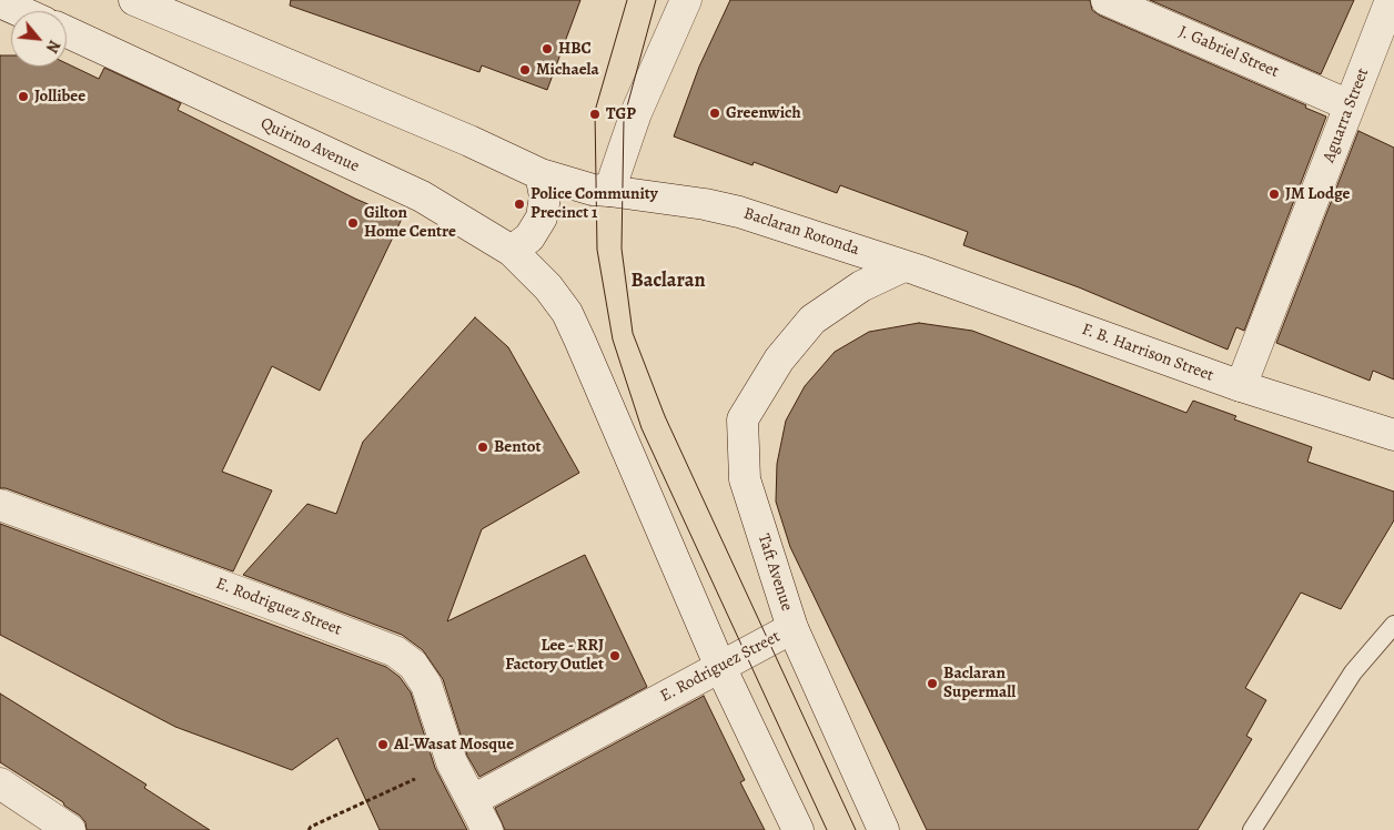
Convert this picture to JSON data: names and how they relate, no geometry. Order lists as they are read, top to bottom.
{
  "streets": {
    "main road": [
      "J. Gabriel Street",
      "Aguarra Street",
      "Quirino Avenue",
      "Baclaran Rotonda",
      "F. B. Harrison Street",
      "Taft Avenue",
      "E. Rodriguez Street"
    ]
  },
  "crossings": [
    ["J. Gabriel Street", "Aguarra Street"],
    ["Aguarra Street", "F. B. Harrison Street"],
    ["Quirino Avenue", "E. Rodriguez Street"],
    ["Baclaran Rotonda", "F. B. Harrison Street"],
    ["Baclaran Rotonda", "Taft Avenue"],
    ["F. B. Harrison Street", "Taft Avenue"],
    ["Taft Avenue", "E. Rodriguez Street"]
  ],
  "districts": ["Baclaran"],
  "places": [
    "HBC",
    "Michaela",
    "Jollibee",
    "Greenwich",
    "TGP",
    "JM Lodge",
    "Police Community Precinct 1",
    "Gilton Home Centre",
    "Bentot",
    "Lee - RRJ Factory Outlet",
    "Baclaran Supermall",
    "Al-Wasat Mosque"
  ],
  "north": "bottom right"
}
